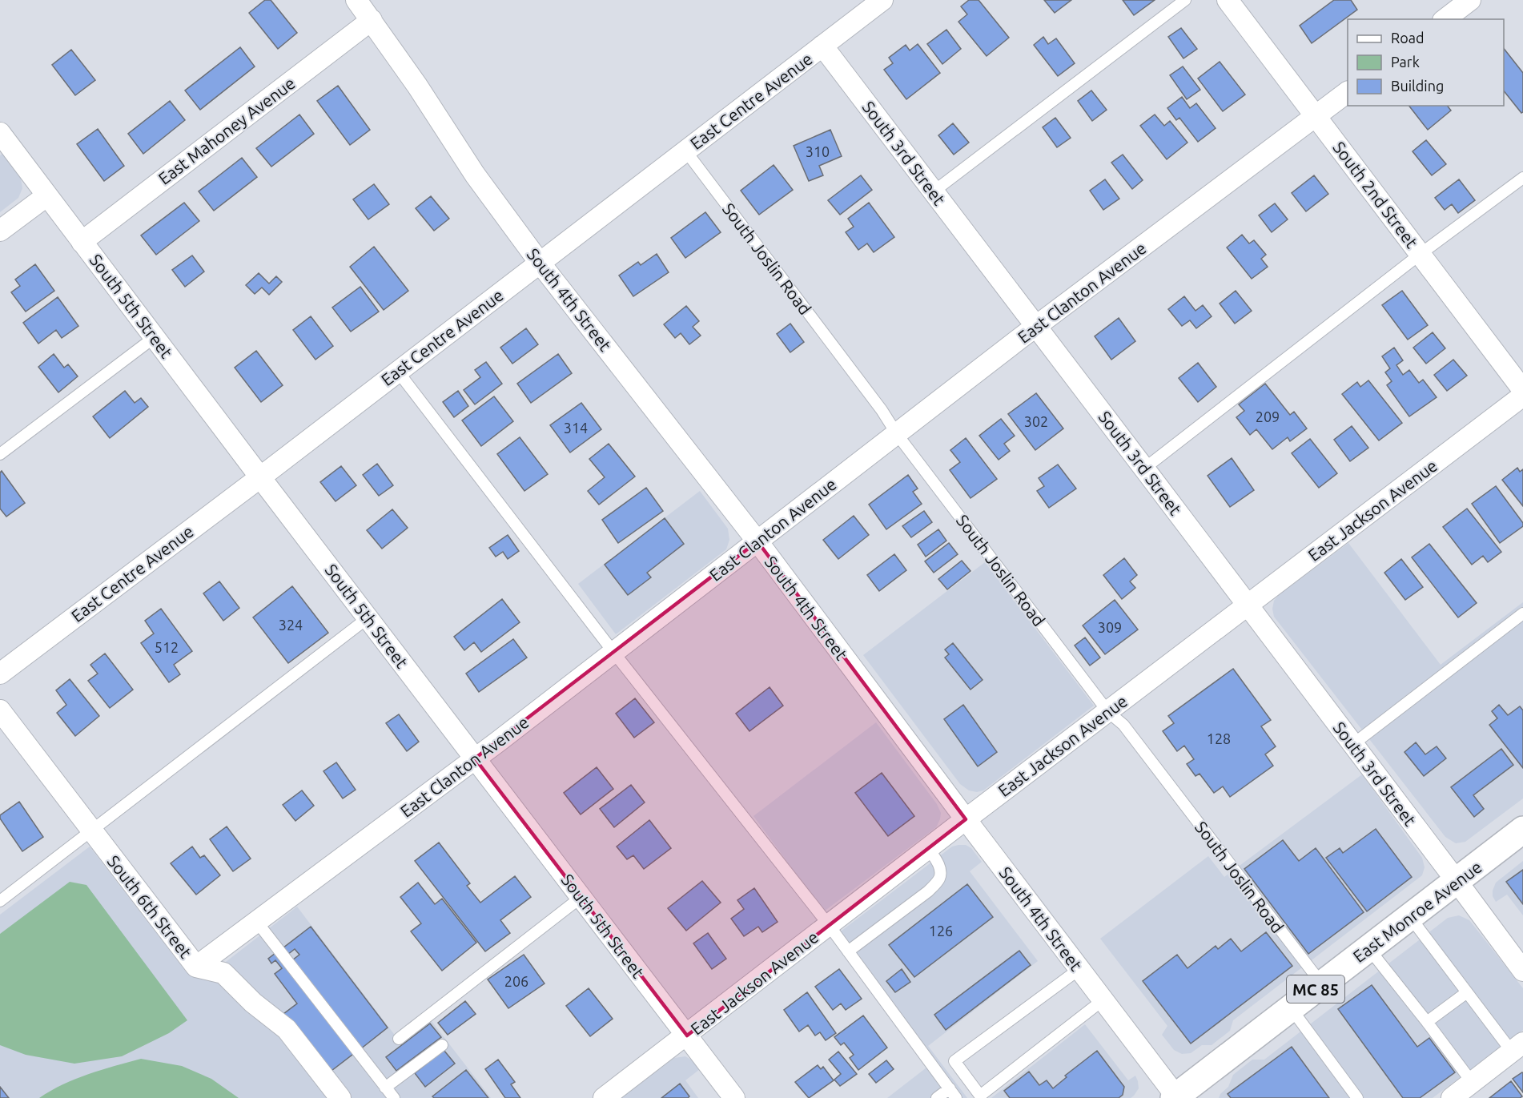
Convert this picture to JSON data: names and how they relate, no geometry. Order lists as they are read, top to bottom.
{
  "streets": {
    "main road": ["East Monroe Avenue", "MC 85"],
    "street": [
      "East Centre Avenue",
      "East Mahoney Avenue",
      "South 3rd Street",
      "South 2nd Street",
      "East Clanton Avenue",
      "South 4th Street",
      "South 5th Street",
      "East Jackson Avenue",
      "South 6th Street"
    ],
    "lane": ["South Joslin Road"]
  },
  "crossings": [
    ["East Centre Avenue", "South 3rd Street"],
    ["East Centre Avenue", "South Joslin Road"],
    ["East Centre Avenue", "South 4th Street"],
    ["East Centre Avenue", "South 5th Street"],
    ["East Mahoney Avenue", "South 4th Street"],
    ["East Mahoney Avenue", "South 5th Street"],
    ["South 3rd Street", "East Clanton Avenue"],
    ["South 3rd Street", "East Jackson Avenue"],
    ["South 3rd Street", "East Monroe Avenue"],
    ["South 2nd Street", "East Clanton Avenue"],
    ["South Joslin Road", "East Clanton Avenue"],
    ["South Joslin Road", "East Jackson Avenue"],
    ["South Joslin Road", "East Monroe Avenue"],
    ["East Clanton Avenue", "South 4th Street"],
    ["East Clanton Avenue", "South 5th Street"],
    ["East Clanton Avenue", "South 6th Street"],
    ["South 4th Street", "East Jackson Avenue"],
    ["South 4th Street", "East Monroe Avenue"],
    ["South 5th Street", "East Jackson Avenue"]
  ],
  "house_numbers": [
    "310",
    "209",
    "302",
    "314",
    "324",
    "309",
    "512",
    "128",
    "126",
    "206"
  ],
  "legend": ["Road", "Park", "Building"]
}
